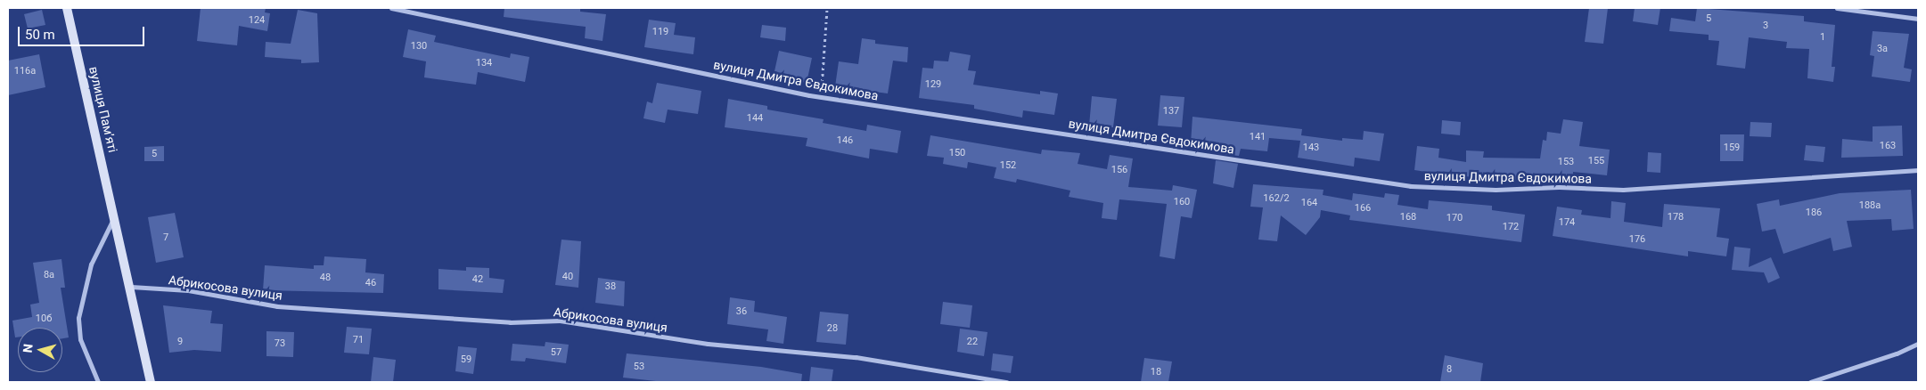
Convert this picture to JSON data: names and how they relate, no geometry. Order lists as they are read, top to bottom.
{
  "streets": {
    "street": ["вулиця Дмитра Євдокимова", "вулиця Памʼяті", "Абрикосова вулиця"]
  },
  "crossings": [
    ["вулиця Памʼяті", "Абрикосова вулиця"]
  ],
  "house_numbers": [
    "5",
    "124",
    "3",
    "119",
    "1",
    "130",
    "3а",
    "134",
    "116а",
    "129",
    "137",
    "144",
    "141",
    "146",
    "163",
    "143",
    "159",
    "150",
    "5",
    "155",
    "153",
    "152",
    "156",
    "162/2",
    "160",
    "164",
    "188а",
    "166",
    "186",
    "168",
    "178",
    "170",
    "174",
    "172",
    "7",
    "176",
    "8а",
    "40",
    "48",
    "42",
    "46",
    "38",
    "36",
    "10б",
    "28",
    "71",
    "9",
    "22",
    "73",
    "57",
    "59",
    "53",
    "8",
    "18"
  ],
  "scale_bar": "50 m",
  "north": "left"
}
